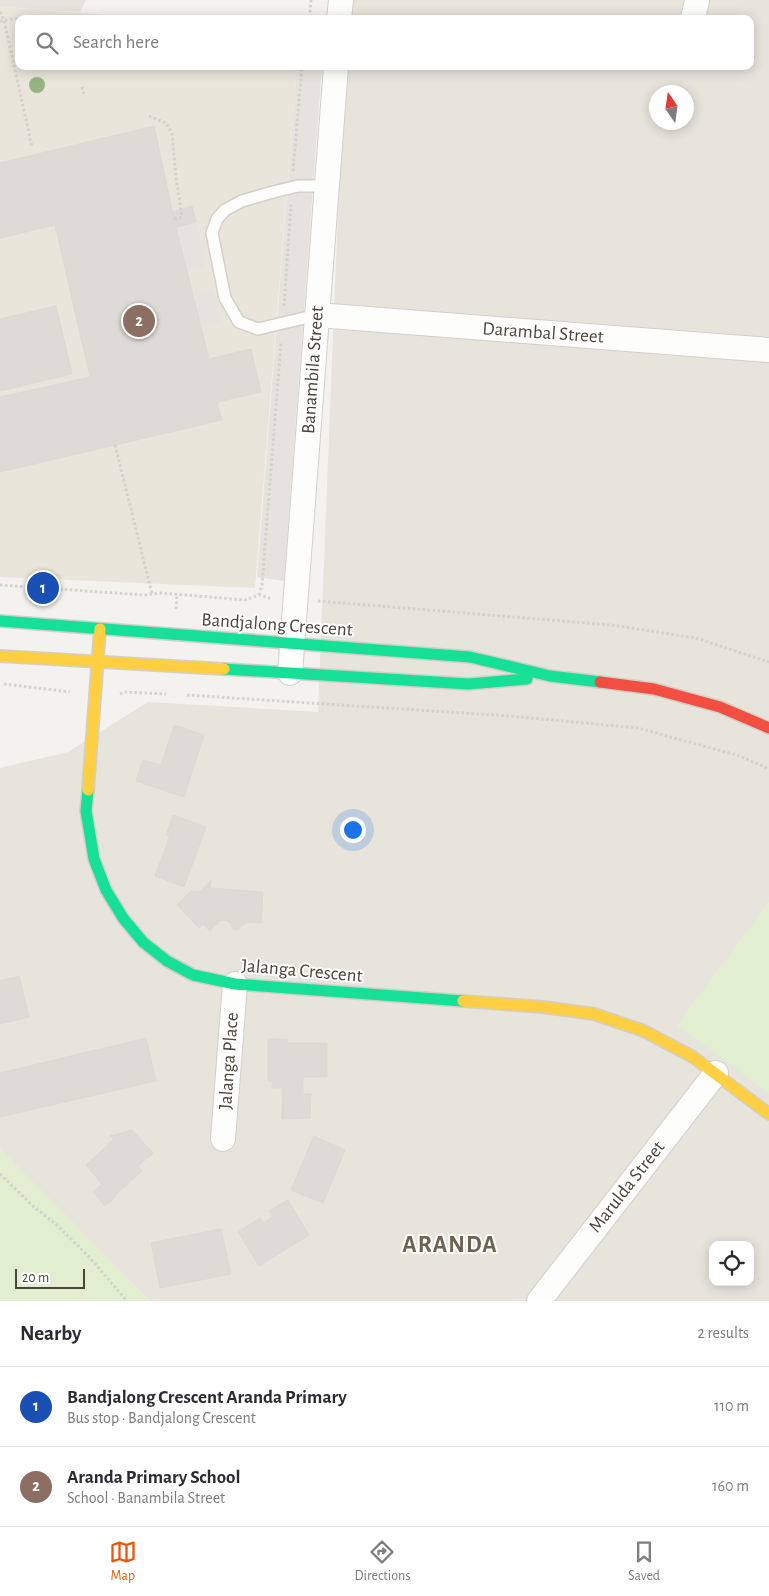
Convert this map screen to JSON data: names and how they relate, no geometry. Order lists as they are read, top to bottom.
{
  "streets": {
    "street": [
      "Darambal Street",
      "Banambila Street",
      "Bandjalong Crescent",
      "Jalanga Crescent",
      "Jalanga Place",
      "Marulda Street"
    ]
  },
  "crossings": [
    ["Darambal Street", "Banambila Street"],
    ["Banambila Street", "Bandjalong Crescent"],
    ["Bandjalong Crescent", "Jalanga Crescent"],
    ["Jalanga Crescent", "Jalanga Place"],
    ["Jalanga Crescent", "Marulda Street"]
  ],
  "districts": ["ARANDA"],
  "scale_bar": "20 m",
  "north": "top",
  "page": {
    "search": "Search here",
    "pins": ["2", "1"],
    "scale": "20 m",
    "heading": ["Nearby", "2 results"],
    "list": [
      {
        "mark": "1",
        "name": "Bandjalong Crescent Aranda Primary",
        "note": "Bus stop · Bandjalong Crescent",
        "value": "110 m"
      },
      {
        "mark": "2",
        "name": "Aranda Primary School",
        "note": "School · Banambila Street",
        "value": "160 m"
      }
    ],
    "nav": ["Map", "Directions", "Saved"]
  }
}
